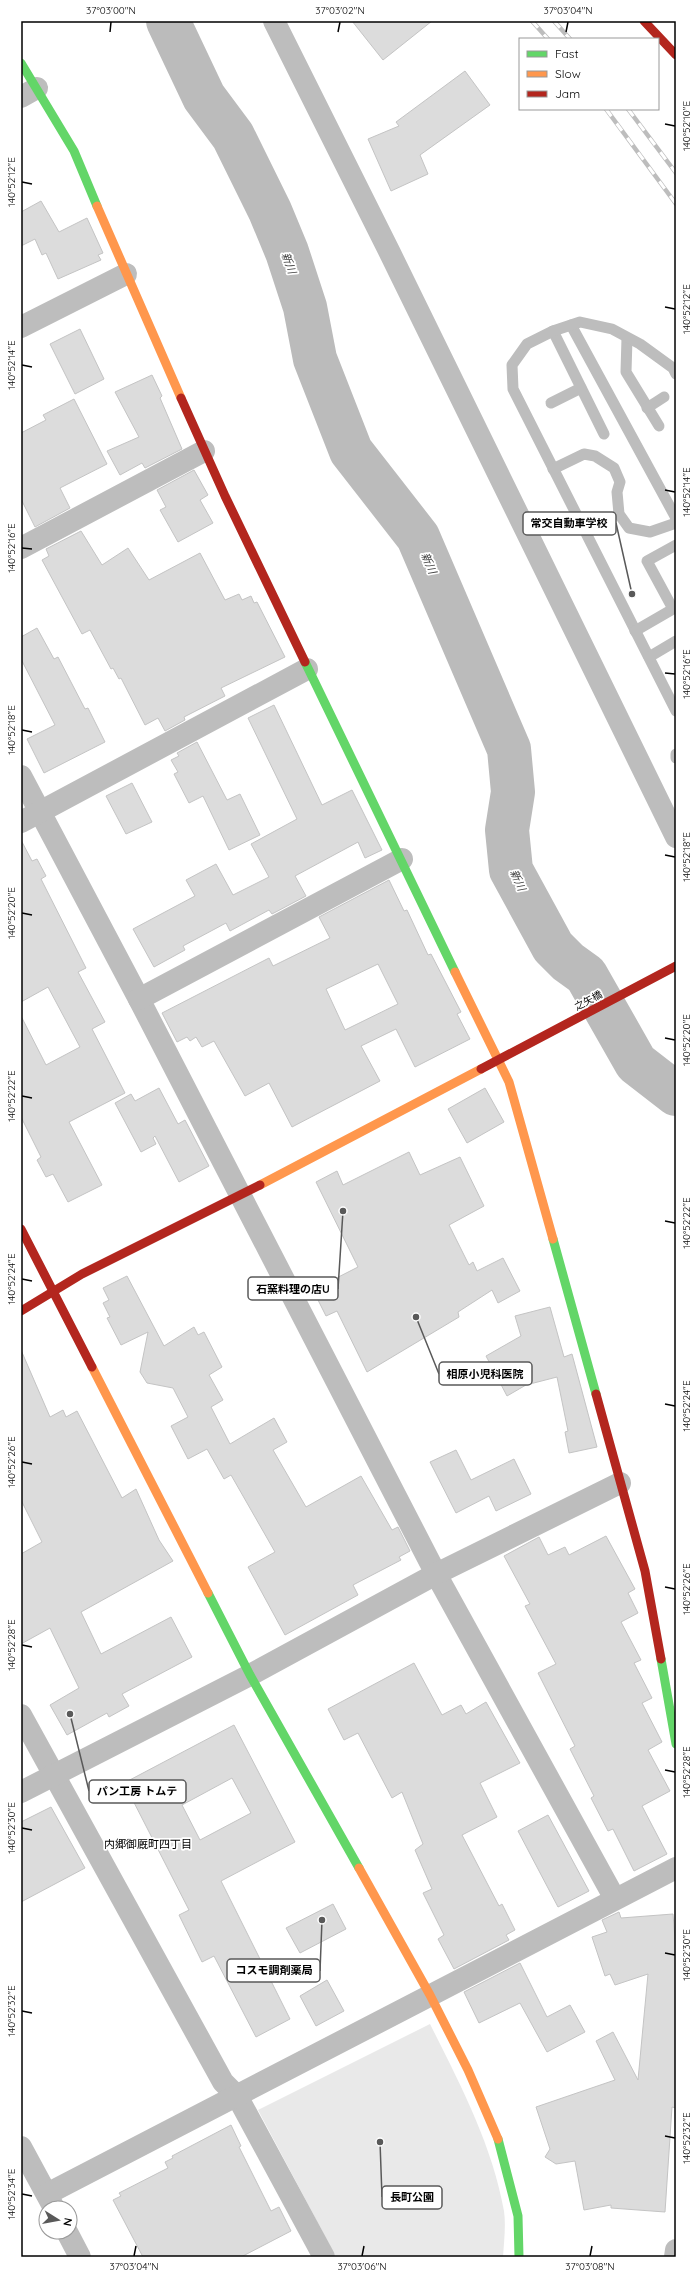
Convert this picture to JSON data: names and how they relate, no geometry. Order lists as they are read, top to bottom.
{
  "streets": {
    "street": ["之矢橋"]
  },
  "districts": ["内郷御厩町四丁目"],
  "water": ["新川"],
  "places": [
    "常交自動車学校",
    "石窯料理の店U",
    "相原小児科医院",
    "パン工房 トムテ",
    "コスモ調剤薬局",
    "長町公園"
  ],
  "legend": ["Fast", "Slow", "Jam"],
  "north": "right",
  "coordinates": [
    "37°03'00\"N",
    "37°03'02\"N",
    "37°03'04\"N",
    "140°52'10\"E",
    "140°52'12\"E",
    "140°52'14\"E",
    "140°52'16\"E",
    "140°52'18\"E",
    "140°52'20\"E",
    "140°52'22\"E",
    "140°52'24\"E",
    "140°52'26\"E",
    "140°52'28\"E",
    "140°52'30\"E",
    "140°52'32\"E",
    "140°52'34\"E",
    "37°03'06\"N",
    "37°03'08\"N"
  ]
}
